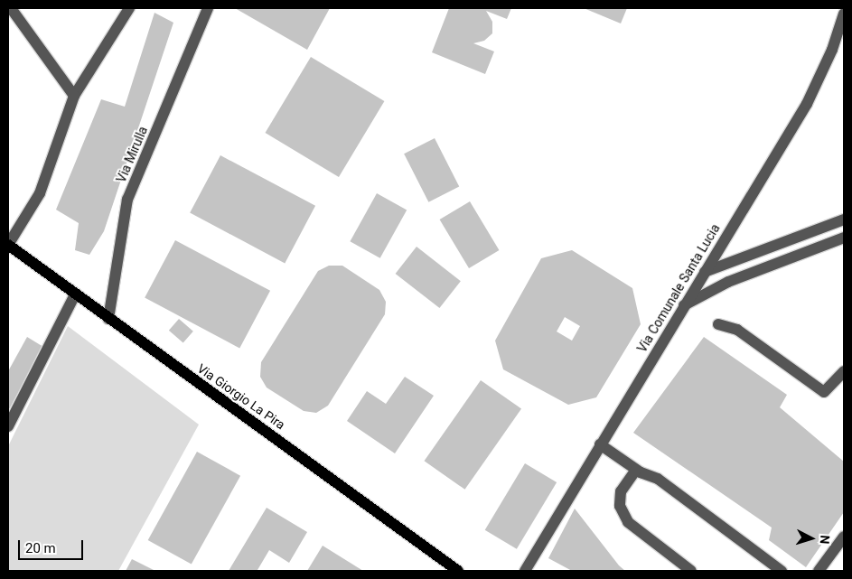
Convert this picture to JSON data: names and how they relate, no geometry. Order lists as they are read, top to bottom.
{
  "streets": {
    "main road": ["Via Giorgio La Pira"],
    "street": ["Via Mirulla", "Via Comunale Santa Lucia"]
  },
  "crossings": [
    ["Via Mirulla", "Via Giorgio La Pira"]
  ],
  "scale_bar": "20 m",
  "north": "right"
}
